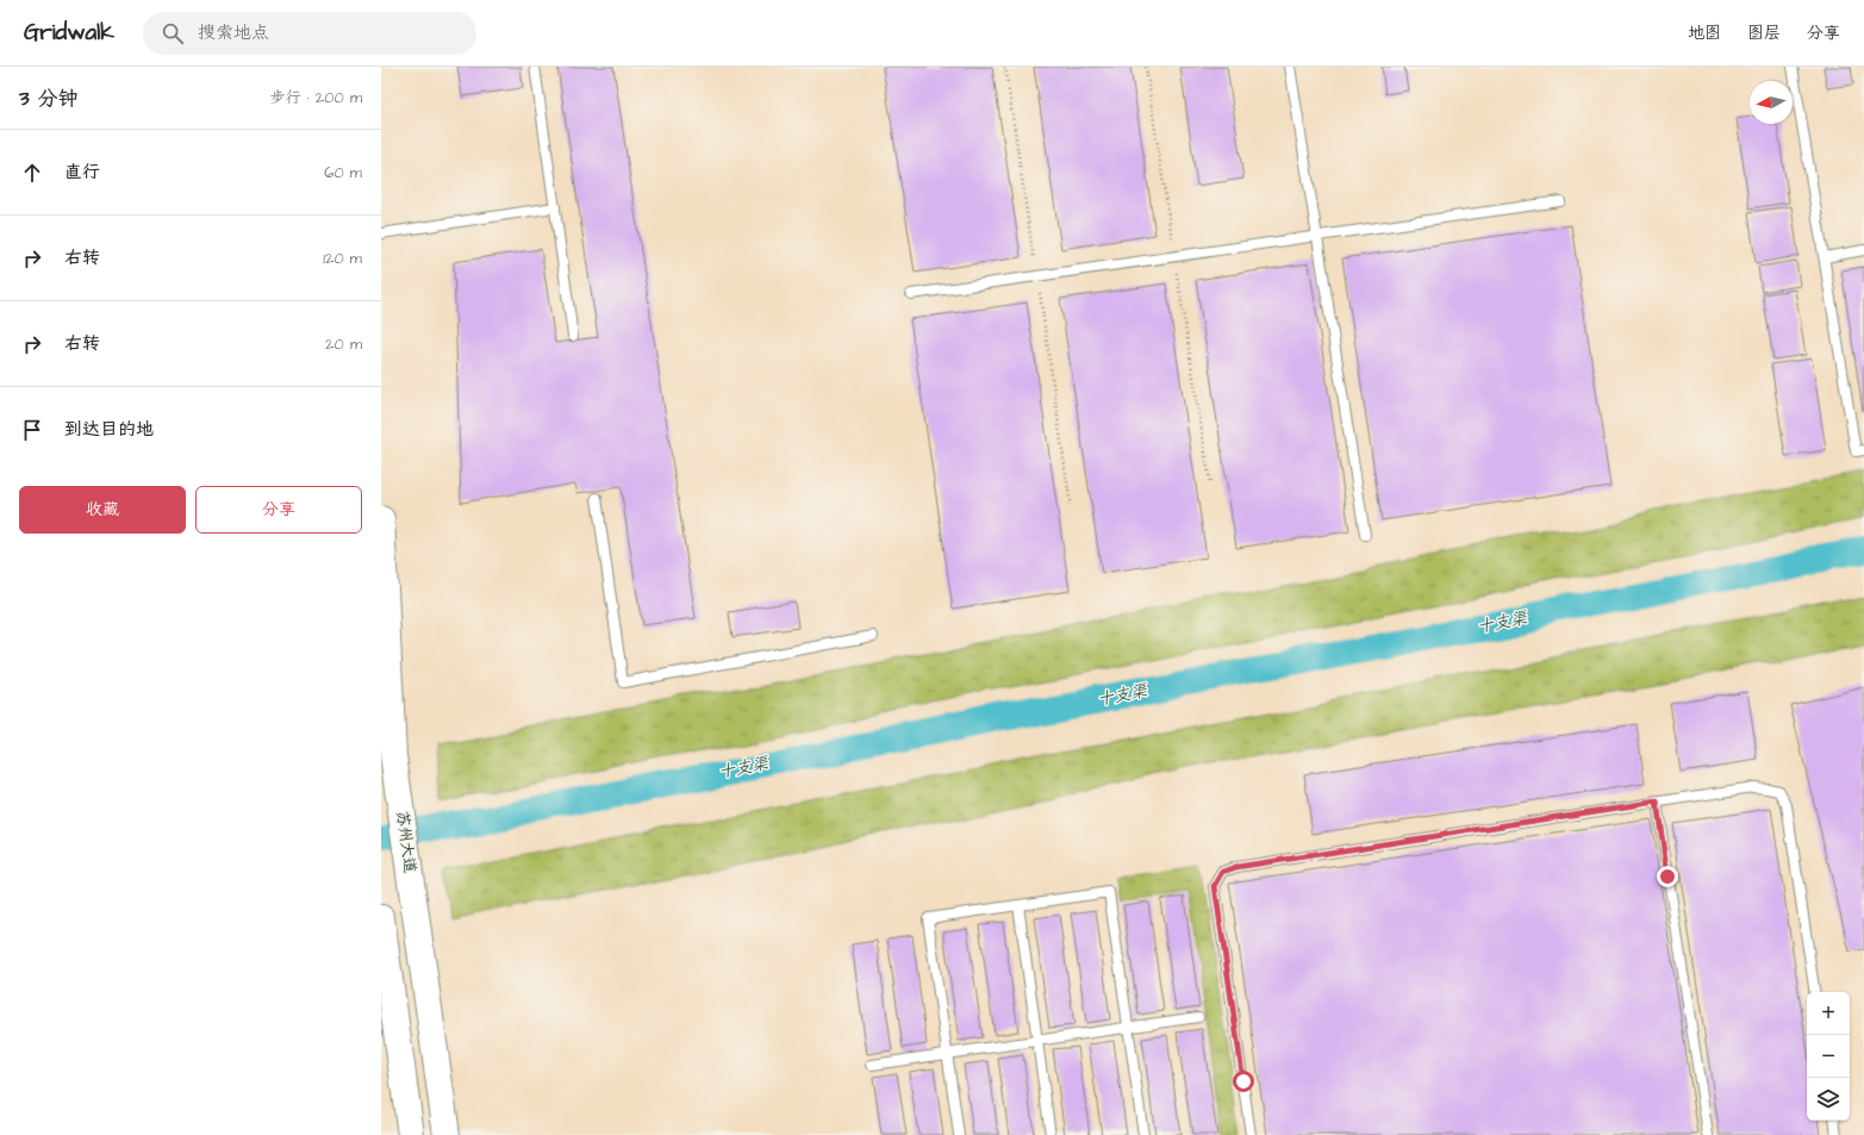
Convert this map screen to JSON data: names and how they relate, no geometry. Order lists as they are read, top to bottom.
{
  "streets": {
    "street": ["苏州大道"]
  },
  "water": ["十支渠"],
  "north": "left",
  "page": {
    "header": "Gridwalk",
    "search": "搜索地点",
    "nav": ["地图", "图层", "分享"],
    "heading": ["3 分钟", "步行 · 200 m"],
    "list": [
      ["直行", "60 m"],
      ["右转", "120 m"],
      ["右转", "20 m"],
      "到达目的地"
    ],
    "buttons": ["收藏", "分享"],
    "map_buttons": ["+", "−"]
  }
}
